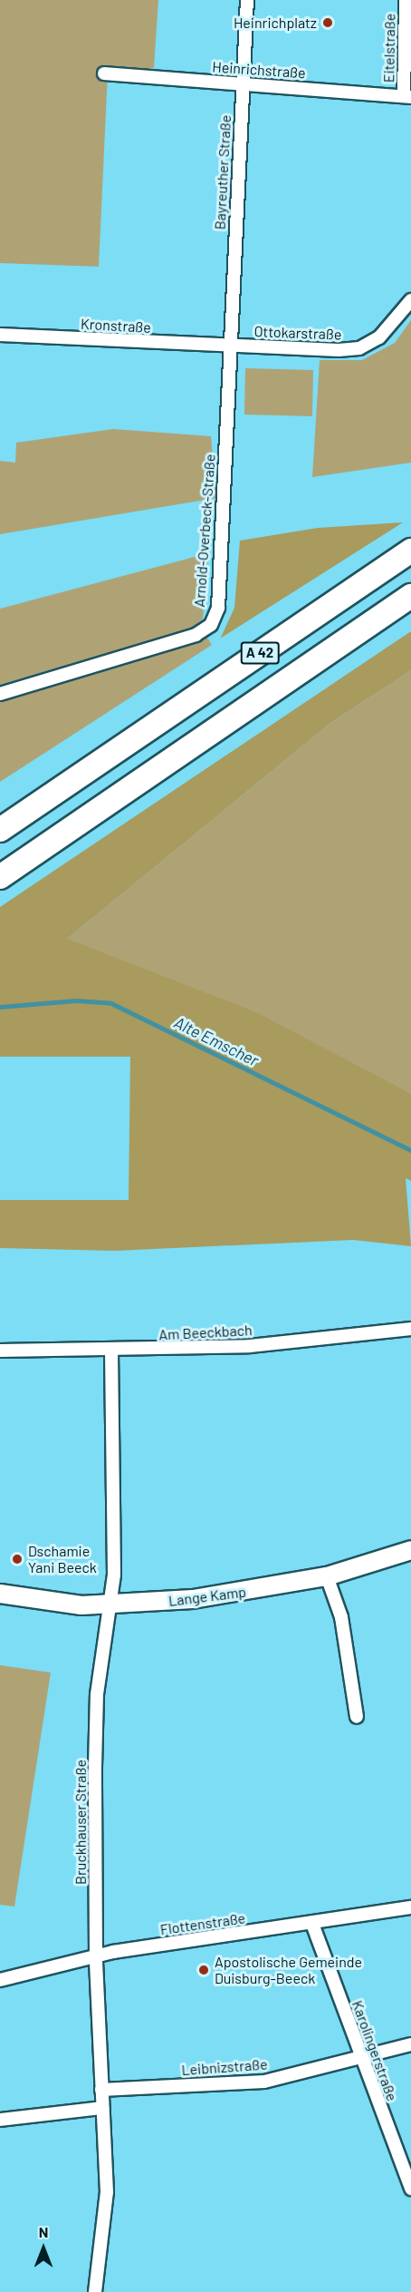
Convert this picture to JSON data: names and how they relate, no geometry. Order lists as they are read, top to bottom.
{
  "streets": {
    "highway": ["A 42"],
    "street": [
      "Eitelstraße",
      "Heinrichstraße",
      "Bayreuther Straße",
      "Kronstraße",
      "Ottokarstraße",
      "Arnold-Overbeck-Straße",
      "Am Beeckbach",
      "Lange Kamp",
      "Bruckhauser Straße",
      "Flottenstraße",
      "Karolingerstraße",
      "Leibnizstraße"
    ]
  },
  "crossings": [
    ["Eitelstraße", "Heinrichstraße"],
    ["Heinrichstraße", "Bayreuther Straße"],
    ["Bayreuther Straße", "Kronstraße"],
    ["Bayreuther Straße", "Ottokarstraße"],
    ["Bayreuther Straße", "Arnold-Overbeck-Straße"],
    ["Kronstraße", "Ottokarstraße"],
    ["Kronstraße", "Arnold-Overbeck-Straße"],
    ["Ottokarstraße", "Arnold-Overbeck-Straße"],
    ["Am Beeckbach", "Bruckhauser Straße"],
    ["Lange Kamp", "Bruckhauser Straße"],
    ["Bruckhauser Straße", "Flottenstraße"],
    ["Bruckhauser Straße", "Leibnizstraße"],
    ["Flottenstraße", "Karolingerstraße"],
    ["Karolingerstraße", "Leibnizstraße"]
  ],
  "water": ["Alte Emscher"],
  "places": ["Heinrichplatz", "Dschamie Yani Beeck", "Apostolische Gemeinde Duisburg-Beeck"],
  "north": "top"
}
